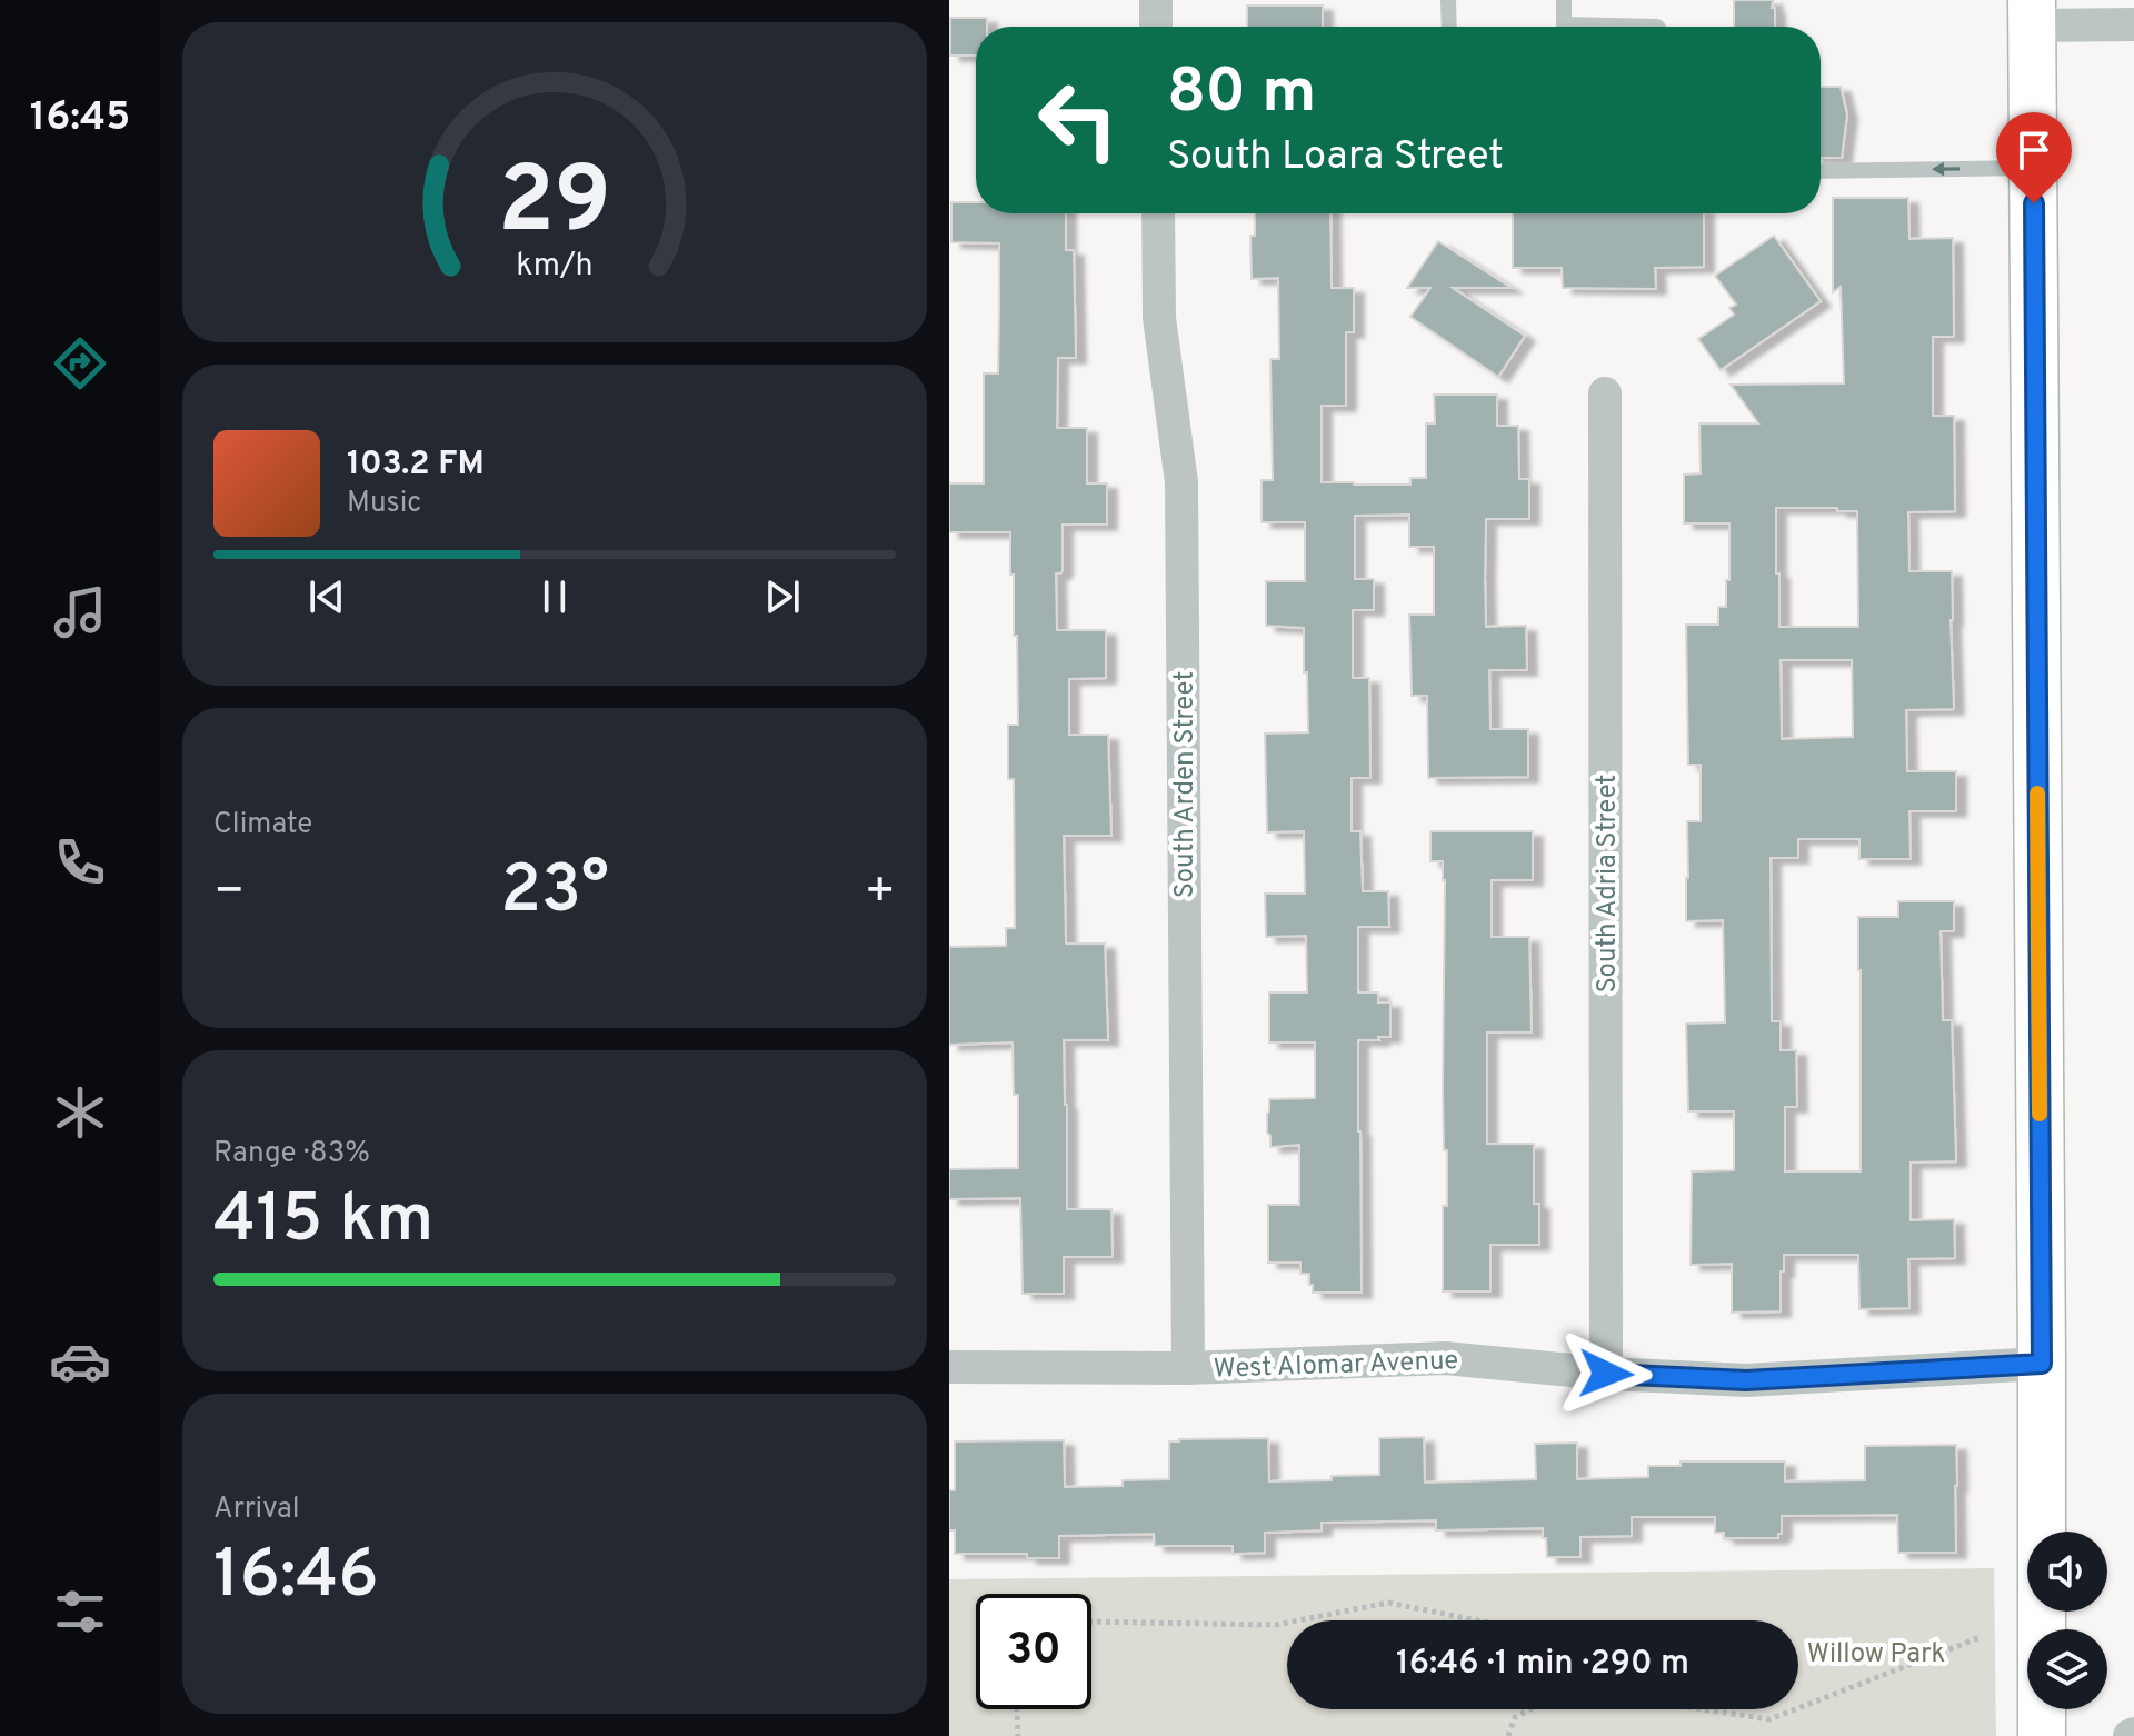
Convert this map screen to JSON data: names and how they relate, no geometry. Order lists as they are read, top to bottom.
{
  "streets": {
    "street": ["South Arden Street", "South Adria Street", "West Alomar Avenue"]
  },
  "crossings": [
    ["South Arden Street", "West Alomar Avenue"],
    ["South Adria Street", "West Alomar Avenue"]
  ],
  "parks": ["Willow Park"],
  "page": {
    "tabs": "16:45",
    "turn": ["80 m", "South Loara Street"],
    "song": ["103.2 FM", "Music"],
    "tile": [
      "Climate",
      ["Range · 83%", "415 km"],
      ["Arrival", "16:46"]
    ],
    "heat": ["−", "23°", "+"],
    "limit": "30",
    "trip": "16:46 · 1 min · 290 m",
    "gauge": ["29", "km/h"]
  }
}
